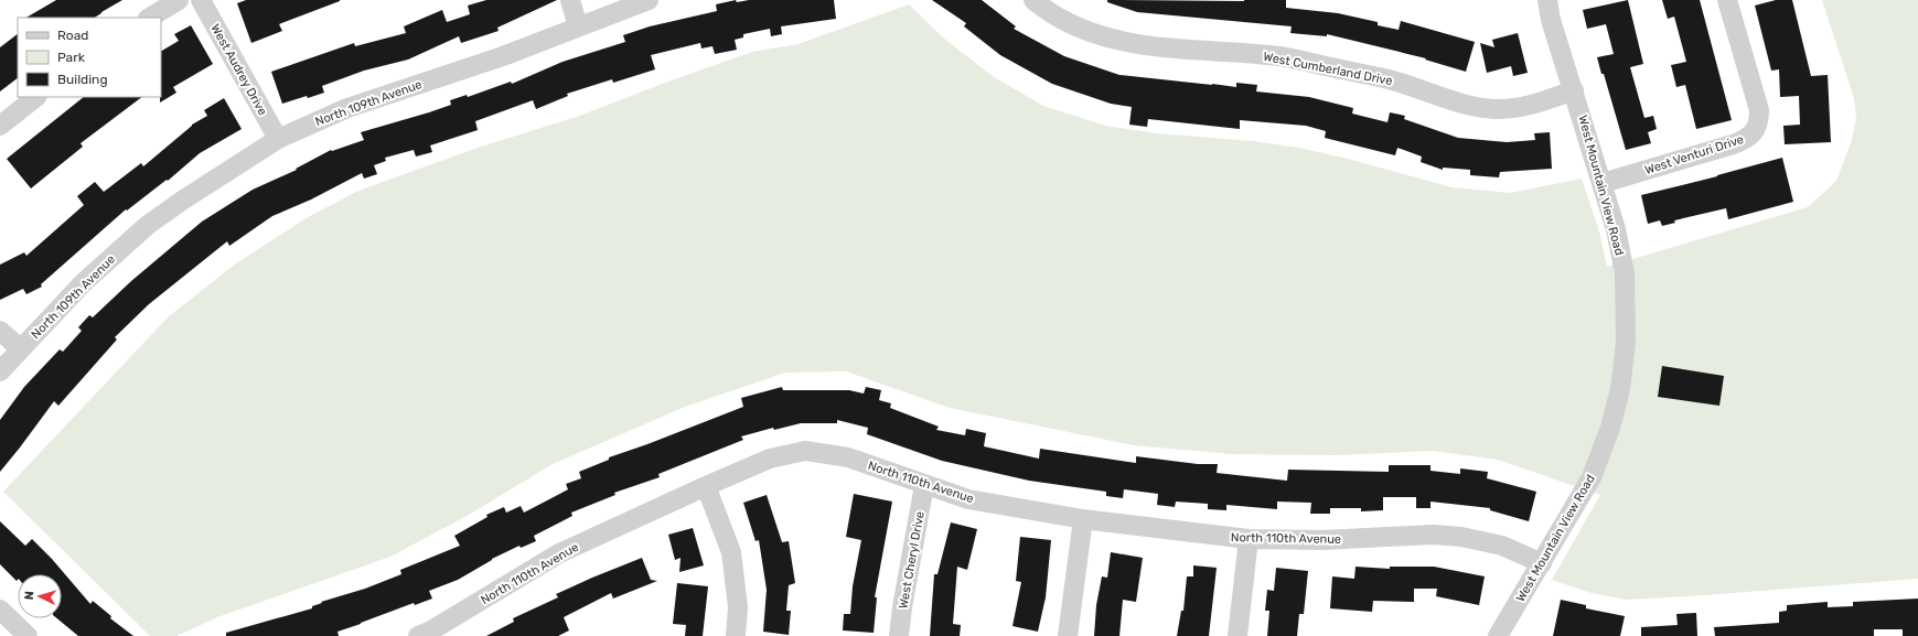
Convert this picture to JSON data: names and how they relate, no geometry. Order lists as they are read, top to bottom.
{
  "streets": {
    "street": [
      "West Cumberland Drive",
      "West Audrey Drive",
      "North 109th Avenue",
      "West Venturi Drive",
      "West Mountain View Road",
      "North 110th Avenue",
      "West Cheryl Drive"
    ]
  },
  "crossings": [
    ["West Cumberland Drive", "West Mountain View Road"],
    ["West Audrey Drive", "North 109th Avenue"],
    ["West Venturi Drive", "West Mountain View Road"],
    ["West Mountain View Road", "North 110th Avenue"],
    ["North 110th Avenue", "West Cheryl Drive"]
  ],
  "legend": ["Road", "Park", "Building"],
  "north": "left"
}
